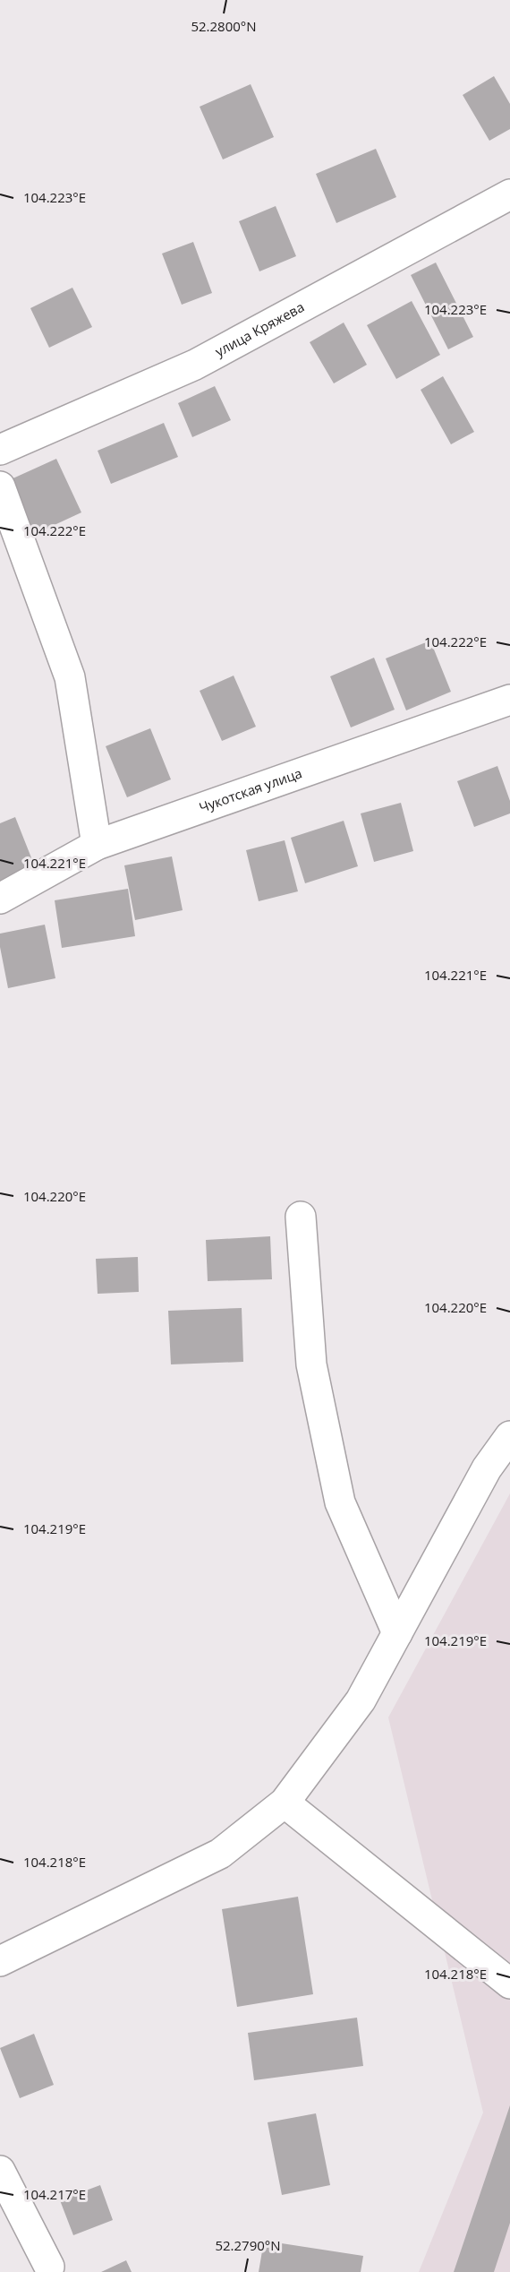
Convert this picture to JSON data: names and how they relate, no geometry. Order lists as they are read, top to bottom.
{
  "streets": {
    "street": ["улица Кряжева", "Чукотская улица"]
  },
  "coordinates": [
    "52.2800°N",
    "104.223°E",
    "104.222°E",
    "104.221°E",
    "104.220°E",
    "104.219°E",
    "104.218°E",
    "104.217°E",
    "52.2790°N"
  ]
}
